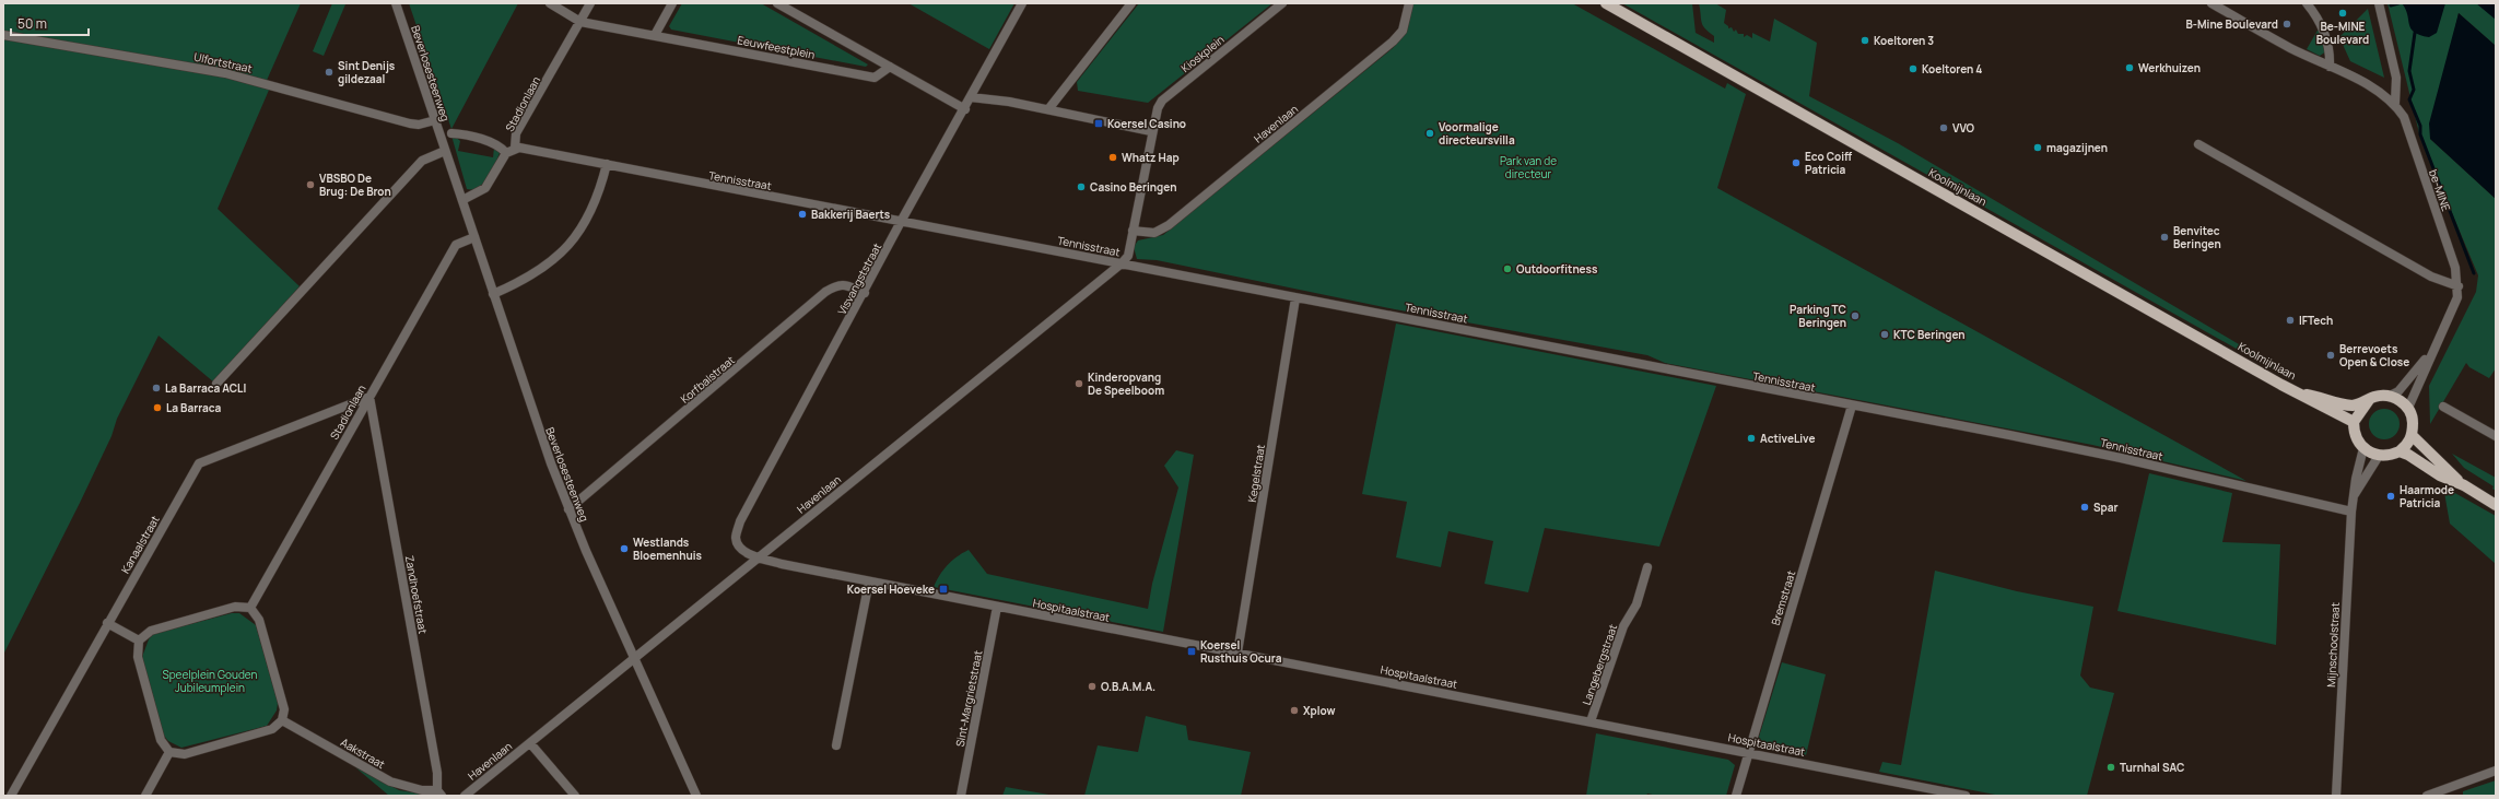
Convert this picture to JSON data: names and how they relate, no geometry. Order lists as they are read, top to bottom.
{
  "streets": {
    "main road": ["Koolmijnlaan"],
    "street": [
      "Eeuwfeestplein",
      "Kioskplein",
      "Ulfortstraat",
      "Beverlosesteenweg",
      "Stadionlaan",
      "Havenlaan",
      "Tennisstraat",
      "be-MINE",
      "Visvangststraat",
      "Korfbalstraat",
      "Kegelstraat",
      "Kanaalstraat",
      "Zandhoefstraat",
      "Bremstraat",
      "Hospitaalstraat",
      "Mijnschoolstraat",
      "Langebergstraat",
      "Sint-Margrietstraat",
      "Aakstraat"
    ]
  },
  "crossings": [
    ["Eeuwfeestplein", "Stadionlaan"],
    ["Kioskplein", "Havenlaan"],
    ["Kioskplein", "Tennisstraat"],
    ["Ulfortstraat", "Beverlosesteenweg"],
    ["Beverlosesteenweg", "Stadionlaan"],
    ["Beverlosesteenweg", "Havenlaan"],
    ["Beverlosesteenweg", "Korfbalstraat"],
    ["Stadionlaan", "Tennisstraat"],
    ["Stadionlaan", "Kanaalstraat"],
    ["Stadionlaan", "Zandhoefstraat"],
    ["Stadionlaan", "Aakstraat"],
    ["Havenlaan", "Tennisstraat"],
    ["Havenlaan", "Visvangststraat"],
    ["Havenlaan", "Hospitaalstraat"],
    ["Tennisstraat", "Visvangststraat"],
    ["Tennisstraat", "Kegelstraat"],
    ["Tennisstraat", "Bremstraat"],
    ["Tennisstraat", "Mijnschoolstraat"],
    ["Koolmijnlaan", "be-MINE"],
    ["Koolmijnlaan", "Mijnschoolstraat"],
    ["Visvangststraat", "Korfbalstraat"],
    ["Visvangststraat", "Hospitaalstraat"],
    ["Kegelstraat", "Hospitaalstraat"],
    ["Kanaalstraat", "Zandhoefstraat"],
    ["Zandhoefstraat", "Aakstraat"],
    ["Bremstraat", "Hospitaalstraat"],
    ["Hospitaalstraat", "Langebergstraat"],
    ["Hospitaalstraat", "Sint-Margrietstraat"]
  ],
  "parks": ["Park van de directeur", "Speelplein Gouden Jubileumplein"],
  "places": {
    "other": [
      "Be-MINE Boulevard",
      "B-Mine Boulevard",
      "Koeltoren 3",
      "Werkhuizen",
      "Koeltoren 4",
      "Sint Denijs gildezaal",
      "VVO",
      "Voormalige directeursvilla",
      "magazijnen",
      "Whatz Hap",
      "Eco Coiff Patricia",
      "VBSBO De Brug: De Bron",
      "Casino Beringen",
      "Bakkerij Baerts",
      "Benvitec Beringen",
      "Outdoorfitness",
      "Parking TC Beringen",
      "IFTech",
      "KTC Beringen",
      "Berrevoets Open & Close",
      "Kinderopvang De Speelboom",
      "La Barraca ACLI",
      "La Barraca",
      "ActiveLive",
      "Haarmode Patricia",
      "Spar",
      "Westlands Bloemenhuis",
      "O.B.A.M.A.",
      "Xplow",
      "Turnhal SAC"
    ],
    "transit": ["Koersel Casino", "Koersel Hoeveke", "Koersel Rusthuis Ocura"]
  },
  "scale_bar": "50 m"
}
